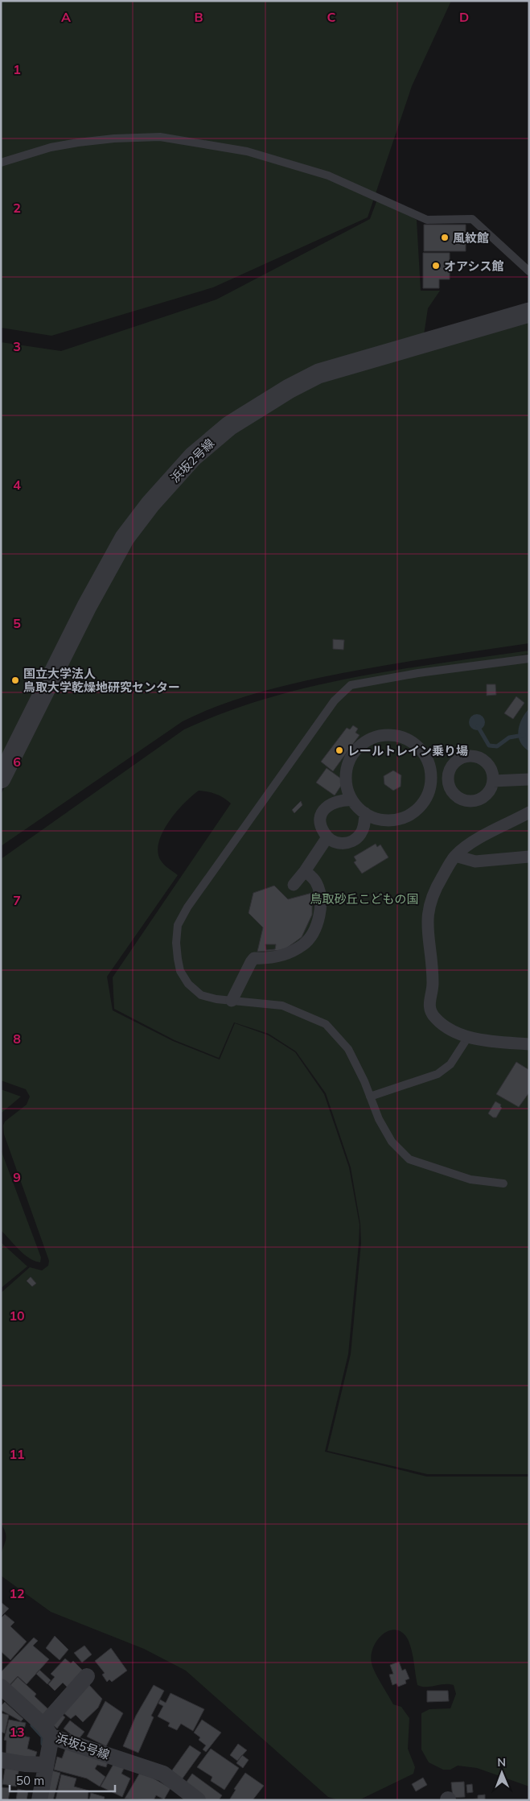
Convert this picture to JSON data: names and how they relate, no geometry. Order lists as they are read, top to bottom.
{
  "streets": {
    "street": ["浜坂2号線", "浜坂5号線"]
  },
  "parks": ["鳥取砂丘こどもの国"],
  "places": [
    "風紋館",
    "オアシス館",
    "国立大学法人 鳥取大学乾燥地研究センター",
    "レールトレイン乗り場"
  ],
  "scale_bar": "50 m",
  "north": "top",
  "grid": {
    "columns": [
      "A",
      "B",
      "C",
      "D"
    ],
    "rows": [
      "1",
      "2",
      "3",
      "4",
      "5",
      "6",
      "7",
      "8",
      "9",
      "10",
      "11",
      "12",
      "13"
    ]
  }
}
